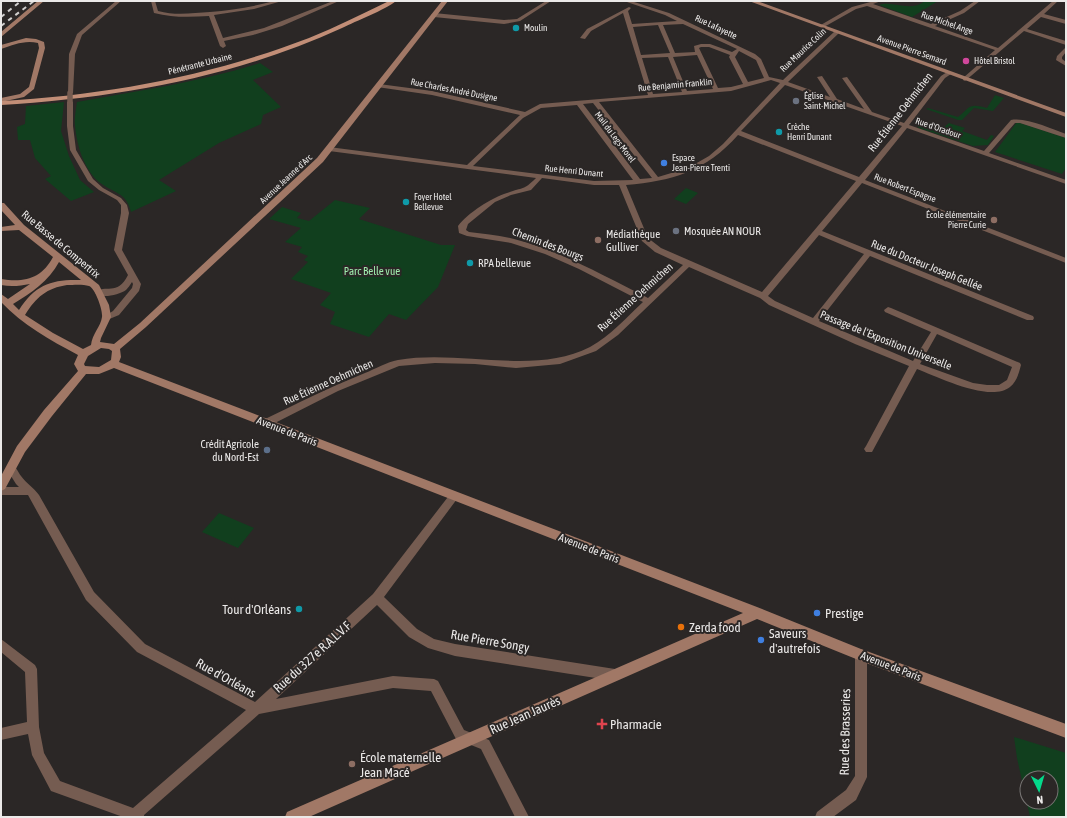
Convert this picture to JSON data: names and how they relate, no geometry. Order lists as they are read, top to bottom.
{
  "streets": {
    "main road": [
      "Avenue Pierre Semard",
      "Pénétrante Urbaine",
      "Avenue Jeanne d'Arc",
      "Rue Basse de Compertrix",
      "Avenue de Paris",
      "Rue Jean Jaurès"
    ],
    "street": [
      "Rue Michel Ange",
      "Rue Lafayette",
      "Rue Maurice Colin",
      "Rue Benjamin Franklin",
      "Rue Charles André Dusigne",
      "Rue Étienne Oehmichen",
      "Rue d'Oradour",
      "Mail du Legs Morel",
      "Rue Henri Dunant",
      "Rue Robert Espagne",
      "Chemin des Bourgs",
      "Rue du Docteur Joseph Gellée",
      "Passage de l'Exposition Universelle",
      "Rue Pierre Songy",
      "Rue du 327e R.A.L.V.F",
      "Rue d'Orléans",
      "Rue des Brasseries"
    ]
  },
  "crossings": [
    ["Rue Lafayette", "Rue Benjamin Franklin"],
    ["Rue Maurice Colin", "Avenue Pierre Semard"],
    ["Rue Maurice Colin", "Rue d'Oradour"],
    ["Rue Maurice Colin", "Rue Henri Dunant"],
    ["Avenue Pierre Semard", "Rue Étienne Oehmichen"],
    ["Rue Benjamin Franklin", "Rue Charles André Dusigne"],
    ["Rue Benjamin Franklin", "Mail du Legs Morel"],
    ["Rue Benjamin Franklin", "Rue Henri Dunant"],
    ["Rue Charles André Dusigne", "Avenue Jeanne d'Arc"],
    ["Rue Étienne Oehmichen", "Rue d'Oradour"],
    ["Rue Étienne Oehmichen", "Rue Robert Espagne"],
    ["Rue Étienne Oehmichen", "Chemin des Bourgs"],
    ["Rue Étienne Oehmichen", "Rue du Docteur Joseph Gellée"],
    ["Rue Étienne Oehmichen", "Passage de l'Exposition Universelle"],
    ["Rue Étienne Oehmichen", "Avenue de Paris"],
    ["Rue d'Oradour", "Rue Henri Dunant"],
    ["Mail du Legs Morel", "Rue Henri Dunant"],
    ["Rue Henri Dunant", "Avenue Jeanne d'Arc"],
    ["Rue Henri Dunant", "Rue Robert Espagne"],
    ["Rue Henri Dunant", "Chemin des Bourgs"],
    ["Avenue de Paris", "Rue du 327e R.A.L.V.F"],
    ["Avenue de Paris", "Rue Jean Jaurès"],
    ["Avenue de Paris", "Rue des Brasseries"],
    ["Rue Pierre Songy", "Rue du 327e R.A.L.V.F"],
    ["Rue Pierre Songy", "Rue Jean Jaurès"],
    ["Rue du 327e R.A.L.V.F", "Rue d'Orléans"],
    ["Rue d'Orléans", "Rue Jean Jaurès"]
  ],
  "parks": ["Parc Belle vue"],
  "places": {
    "other": [
      "Moulin",
      "Hôtel Bristol",
      "Église Saint-Michel",
      "Crèche Henri Dunant",
      "Espace Jean-Pierre Trenti",
      "Foyer Hotel Bellevue",
      "École élémentaire Pierre Curie",
      "Mosquée AN NOUR",
      "Médiathèque Gulliver",
      "RPA bellevue",
      "Crédit Agricole du Nord-Est",
      "Tour d'Orléans",
      "Prestige",
      "Zerda food",
      "Saveurs d'autrefois",
      "École maternelle Jean Macé"
    ],
    "health": ["Pharmacie"]
  },
  "north": "bottom"
}
